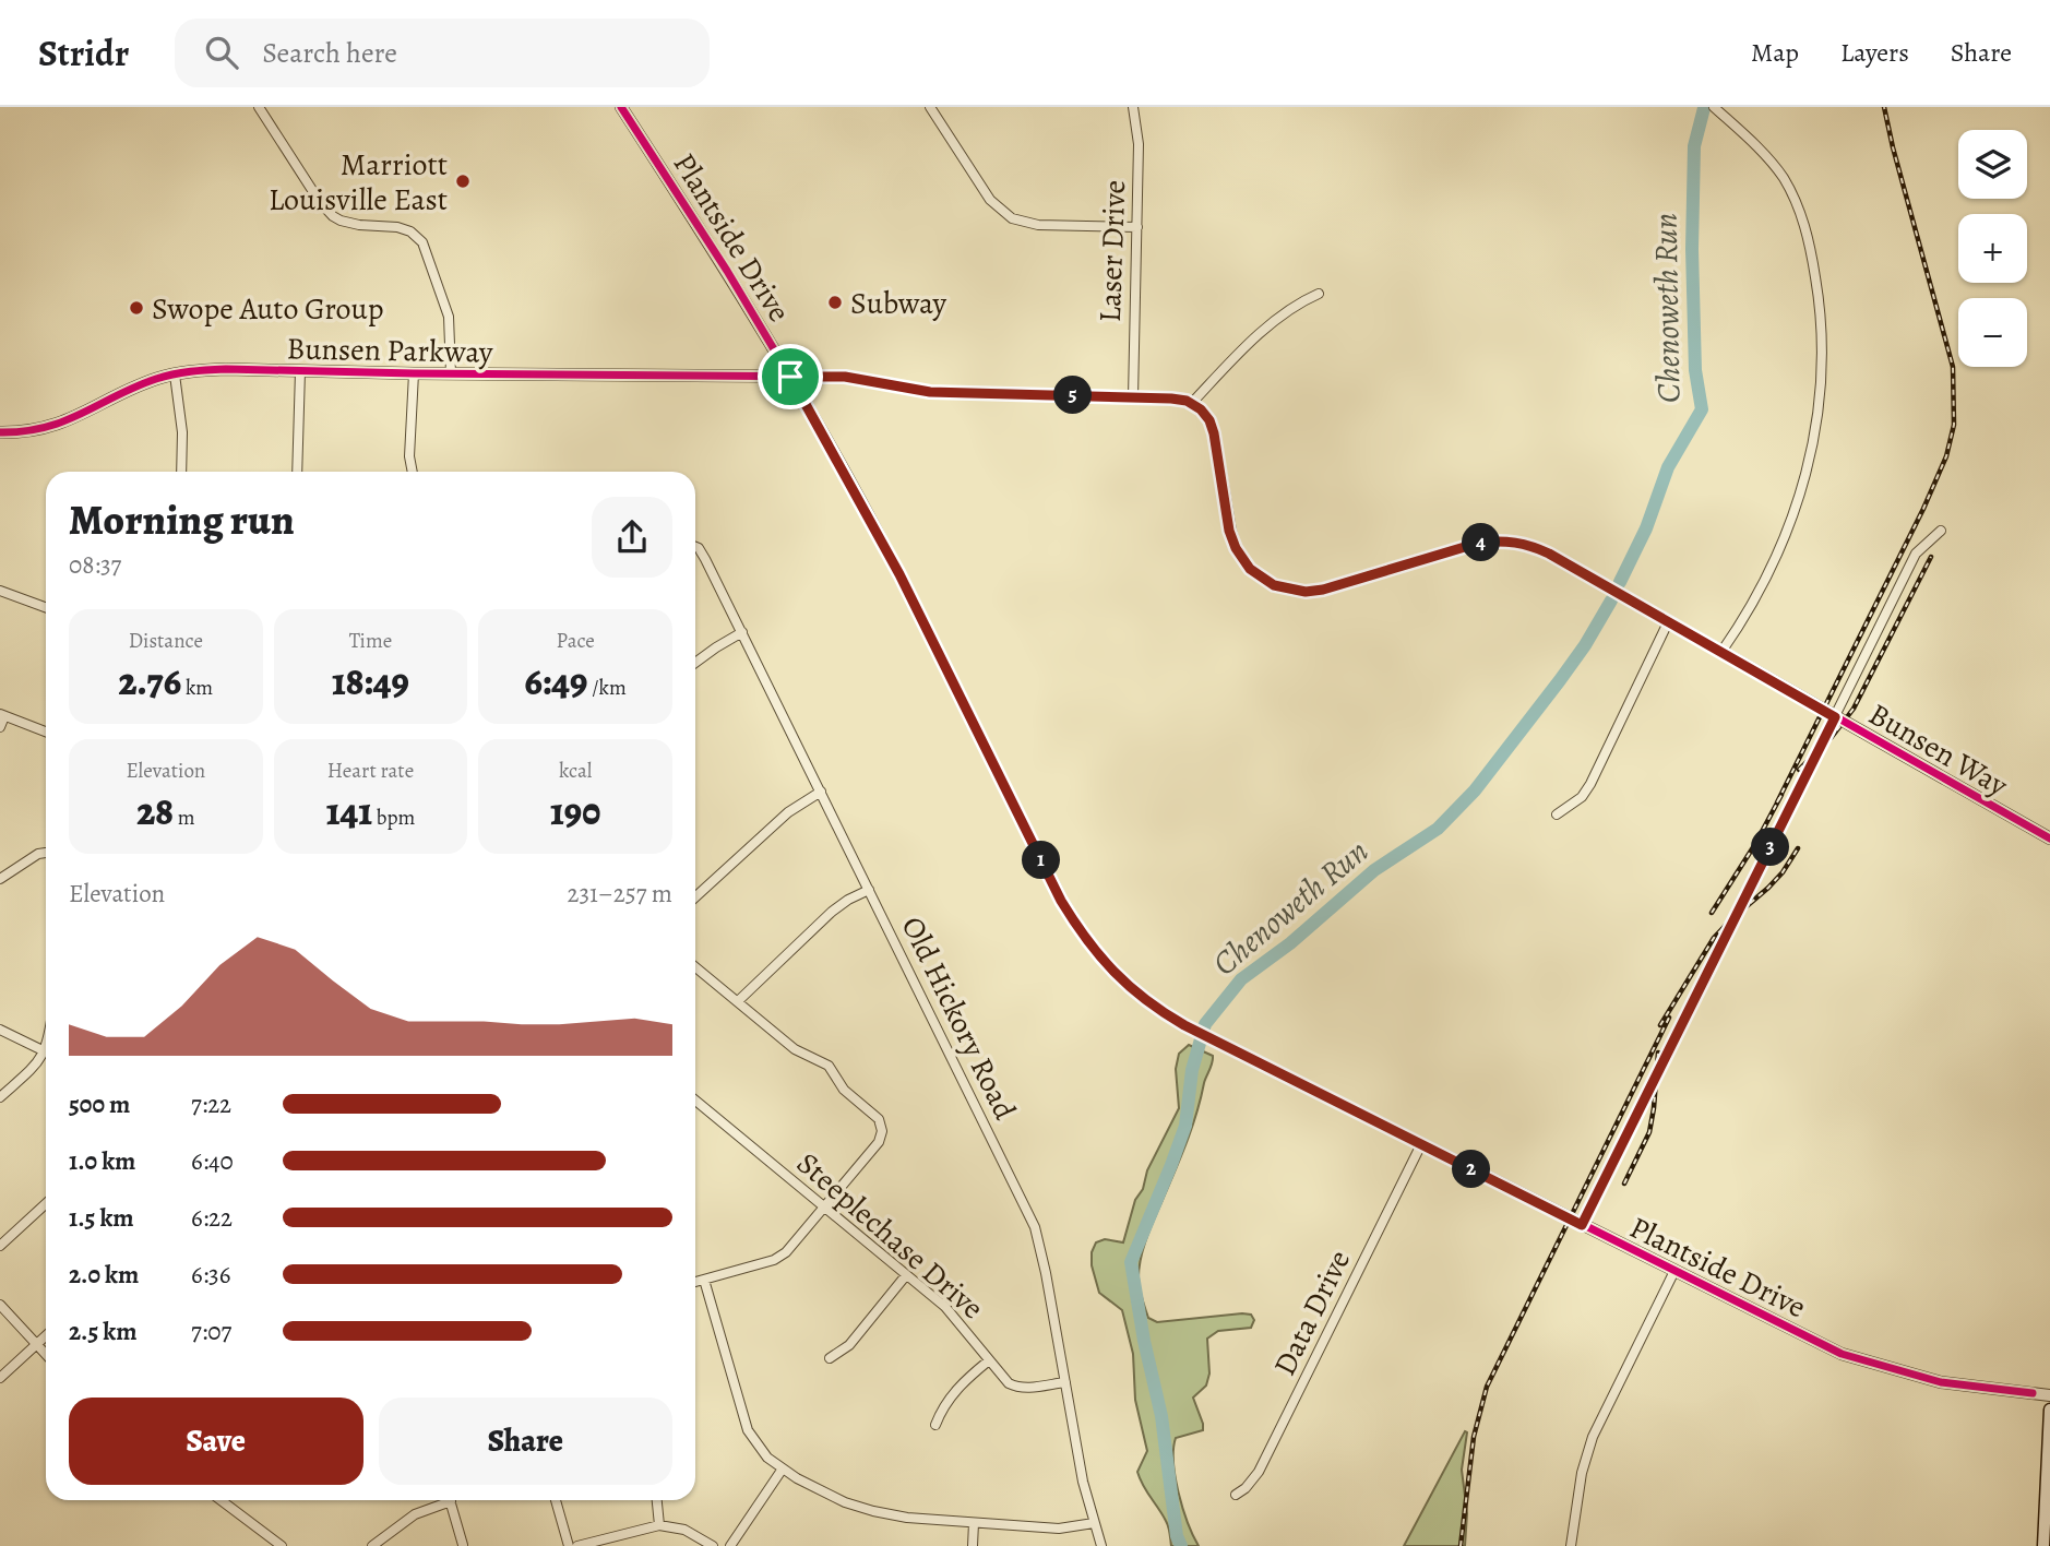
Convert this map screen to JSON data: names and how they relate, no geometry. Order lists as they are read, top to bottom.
{
  "streets": {
    "street": [
      "Plantside Drive",
      "Laser Drive",
      "Bunsen Parkway",
      "Bunsen Way",
      "Old Hickory Road",
      "Steeplechase Drive",
      "Data Drive"
    ]
  },
  "crossings": [
    ["Plantside Drive", "Bunsen Parkway"],
    ["Plantside Drive", "Data Drive"],
    ["Old Hickory Road", "Steeplechase Drive"]
  ],
  "water": ["Chenoweth Run"],
  "places": ["Marriott Louisville East", "Subway", "Swope Auto Group"],
  "page": {
    "header": "Stridr",
    "search": "Search here",
    "nav": ["Map", "Layers", "Share"],
    "map_buttons": ["+", "−"],
    "pins": [
      "5",
      "4",
      "3",
      "1",
      "2"
    ],
    "heading": ["Morning run", "08:37"],
    "stats": [
      ["Distance", "2.76 km"],
      ["Time", "18:49"],
      ["Pace", "6:49 /km"],
      ["Elevation", "28 m"],
      ["Heart rate", "141 bpm"],
      ["kcal", "190"]
    ],
    "chart": ["Elevation", "231–257 m"],
    "list": [
      {
        "name": "500 m",
        "note": "7:22"
      },
      {
        "name": "1.0 km",
        "note": "6:40"
      },
      {
        "name": "1.5 km",
        "note": "6:22"
      },
      {
        "name": "2.0 km",
        "note": "6:36"
      },
      {
        "name": "2.5 km",
        "note": "7:07"
      }
    ],
    "buttons": ["Save", "Share"]
  }
}
